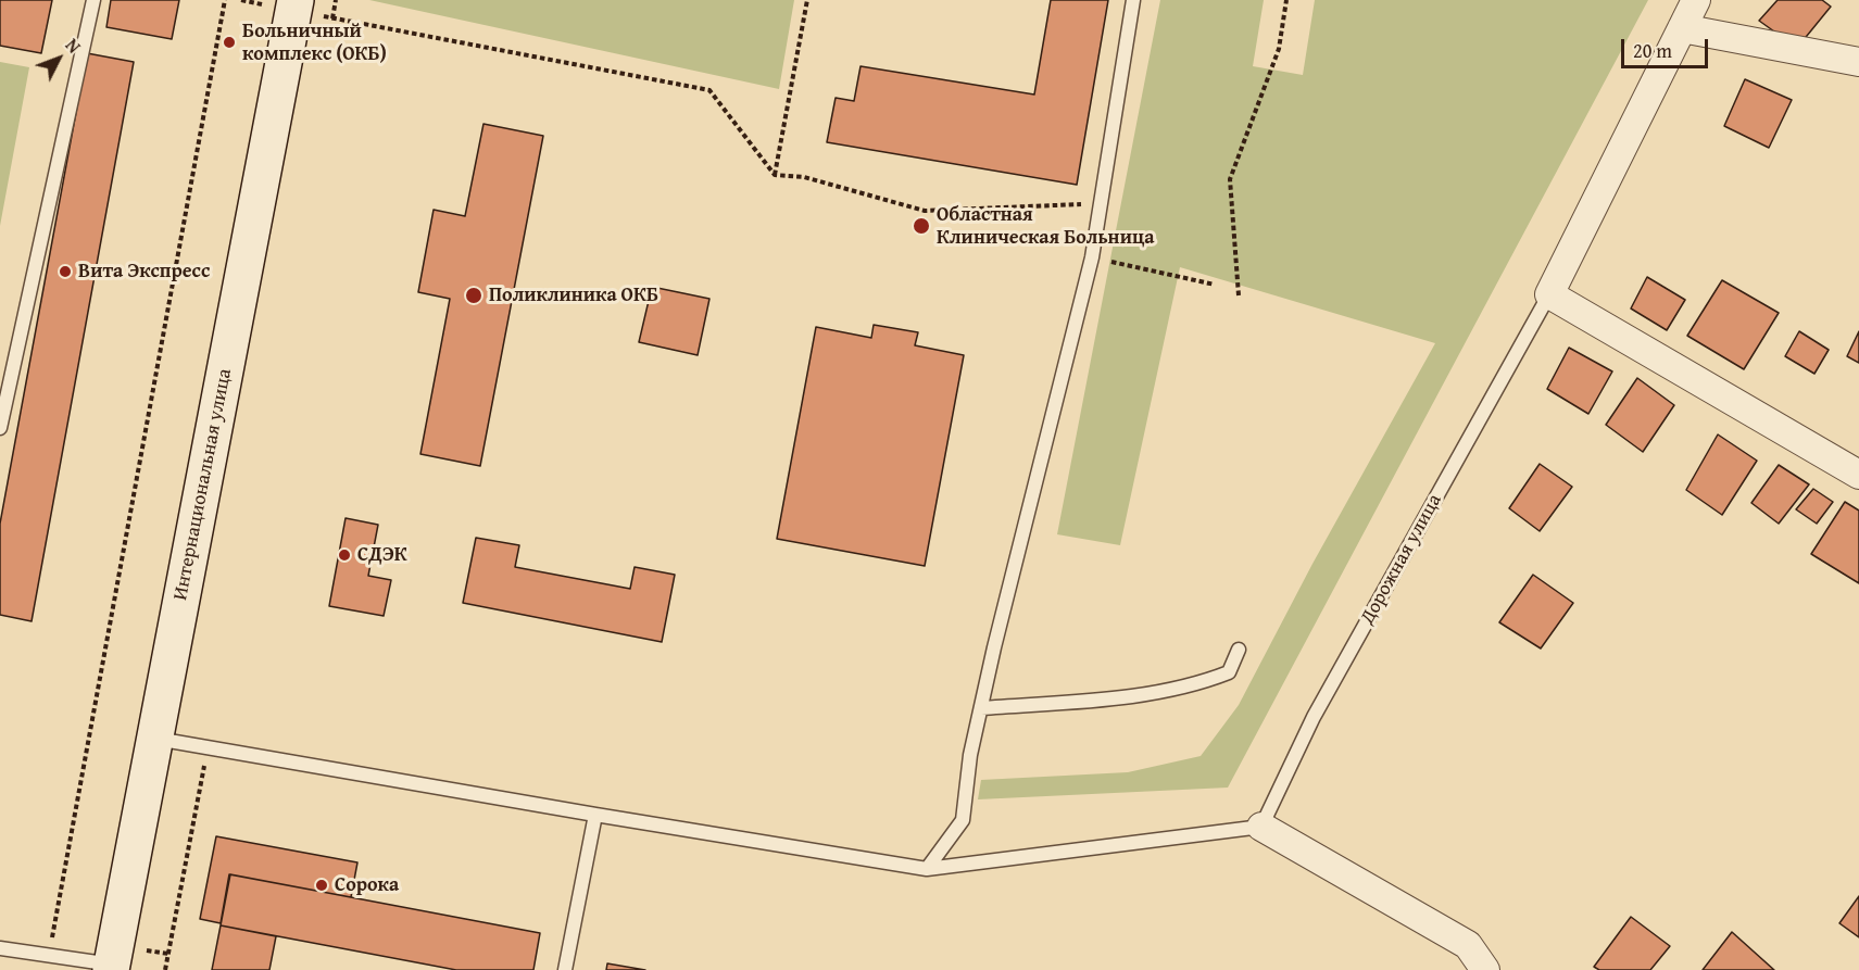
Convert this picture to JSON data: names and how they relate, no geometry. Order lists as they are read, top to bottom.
{
  "streets": {
    "main road": ["Интернациональная улица"],
    "street": ["Дорожная улица"]
  },
  "places": [
    "Больничный комплекс (ОКБ)",
    "Областная Клиническая Больница",
    "Вита Экспресс",
    "Поликлиника ОКБ",
    "СДЭК",
    "Сорока"
  ],
  "scale_bar": "20 m",
  "north": "top right"
}
